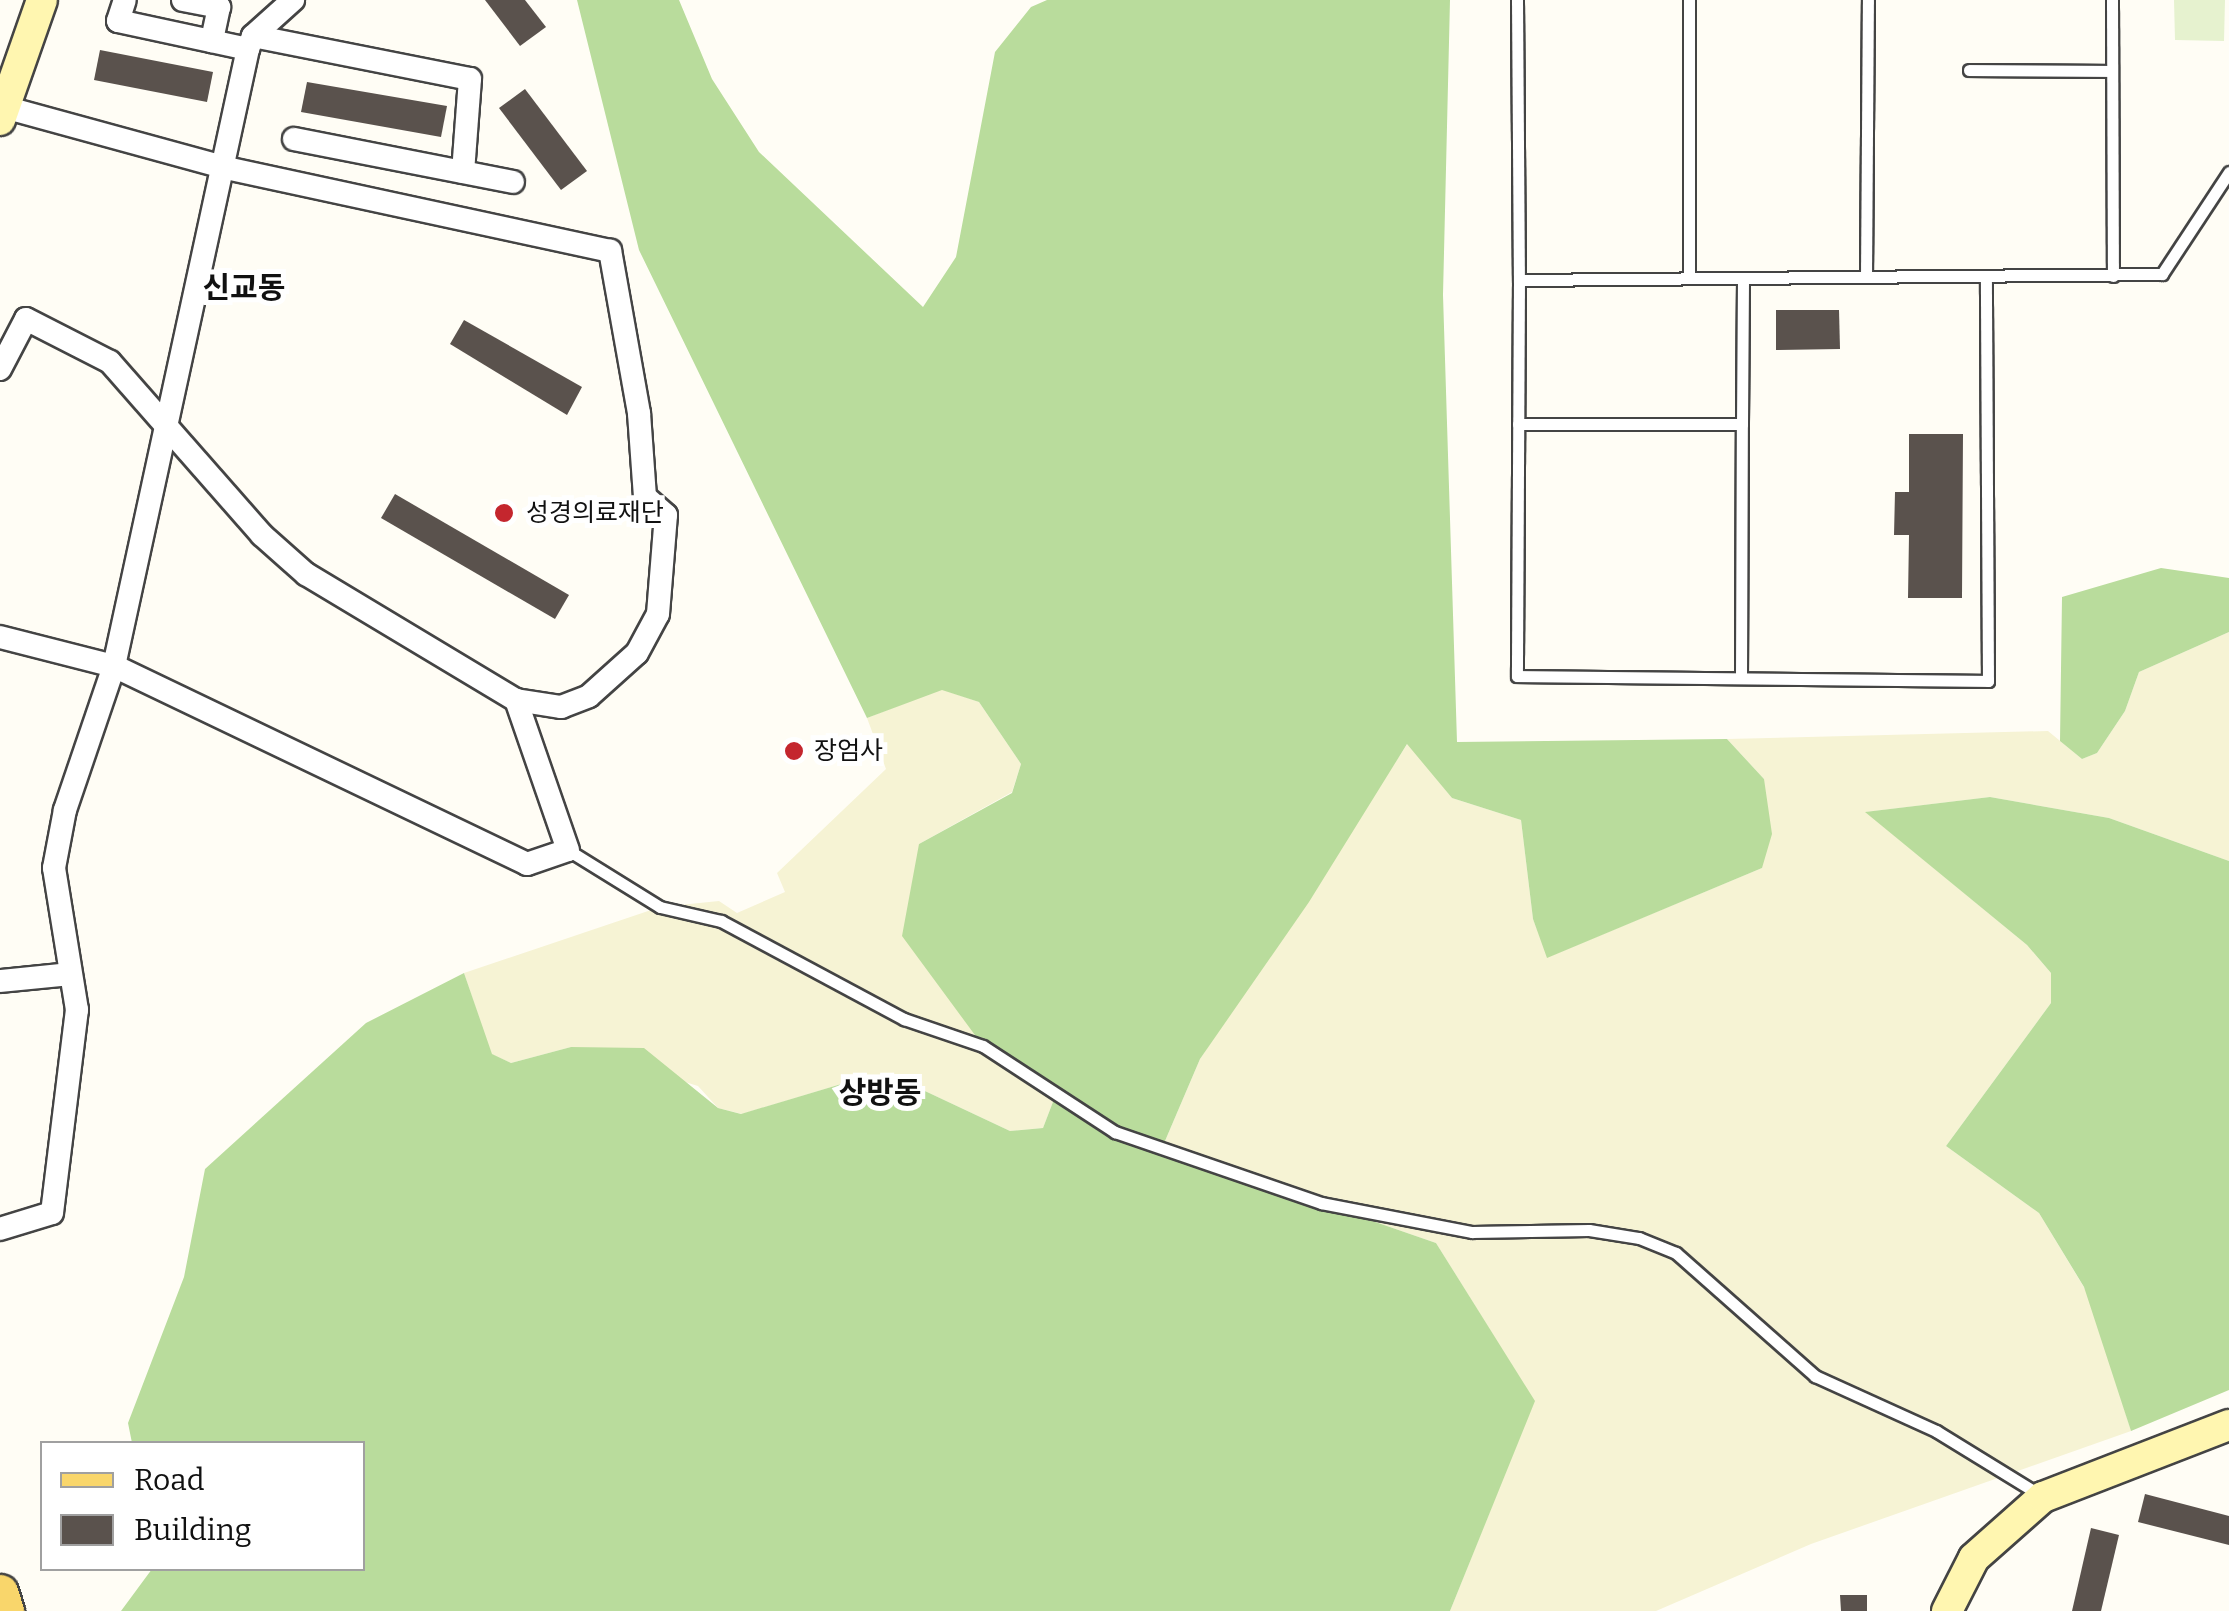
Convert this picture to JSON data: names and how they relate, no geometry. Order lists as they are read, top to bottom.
{
  "districts": ["신교동", "상방동"],
  "places": ["성경의료재단", "장엄사"],
  "legend": ["Road", "Building"]
}
